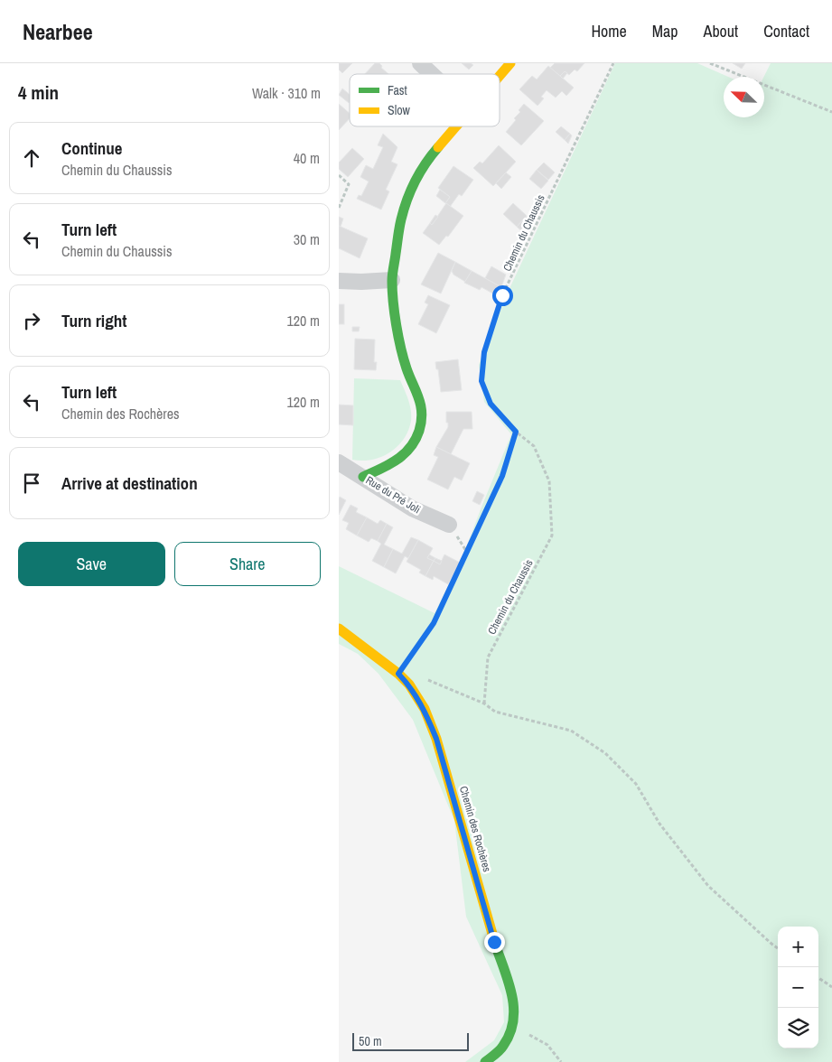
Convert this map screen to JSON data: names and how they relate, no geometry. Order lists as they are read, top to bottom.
{
  "streets": {
    "street": ["Rue du Pré Joli", "Chemin des Rochères"],
    "path": ["Chemin du Chaussis"]
  },
  "legend": ["Fast", "Slow"],
  "scale_bar": "50 m",
  "north": "top left",
  "page": {
    "header": "Nearbee",
    "nav": [
      "Home",
      "Map",
      "About",
      "Contact"
    ],
    "heading": ["4 min", "Walk · 310 m"],
    "list": [
      ["Continue", "Chemin du Chaussis", "40 m"],
      ["Turn left", "Chemin du Chaussis", "30 m"],
      ["Turn right", "120 m"],
      ["Turn left", "Chemin des Rochères", "120 m"],
      "Arrive at destination"
    ],
    "buttons": ["Save", "Share"],
    "map_buttons": ["+", "−"],
    "scale": "50 m"
  }
}
